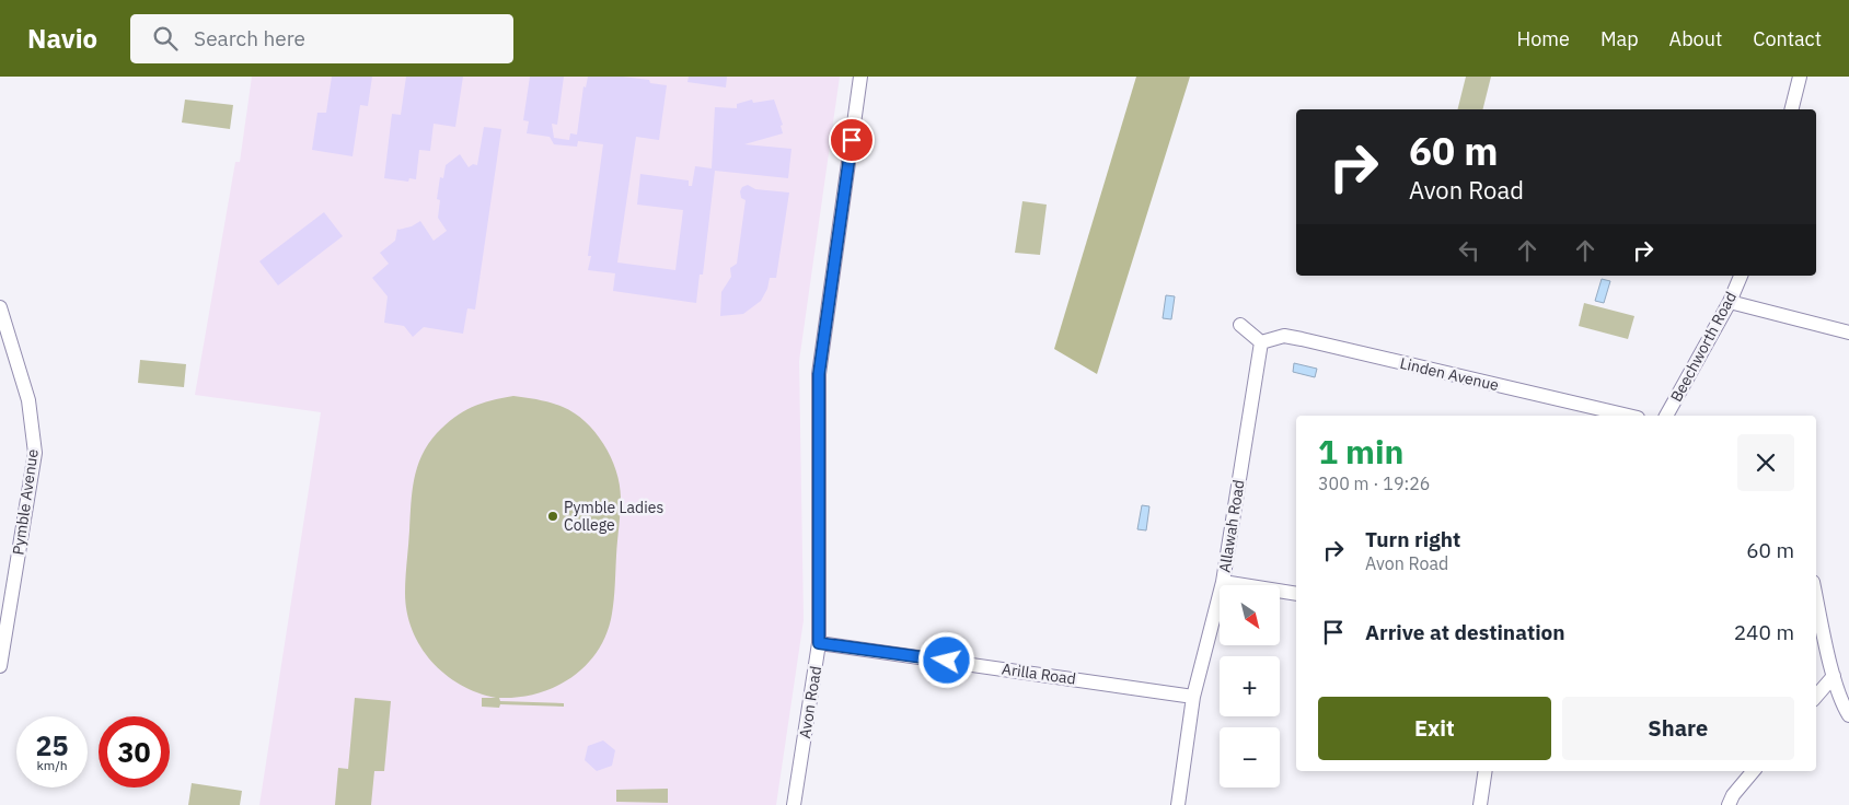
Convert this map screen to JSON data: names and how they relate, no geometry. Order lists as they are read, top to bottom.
{
  "streets": {
    "street": [
      "Beechworth Road",
      "Linden Avenue",
      "Pymble Avenue",
      "Allawah Road",
      "Arilla Road",
      "Avon Road"
    ]
  },
  "crossings": [
    ["Linden Avenue", "Allawah Road"],
    ["Allawah Road", "Arilla Road"],
    ["Arilla Road", "Avon Road"]
  ],
  "places": ["Pymble Ladies College"],
  "north": "bottom right",
  "page": {
    "header": "Navio",
    "search": "Search here",
    "nav": [
      "Home",
      "Map",
      "About",
      "Contact"
    ],
    "turn": ["60 m", "Avon Road"],
    "heading": ["1 min", "300 m · 19:26"],
    "list": [
      {
        "name": "Turn right",
        "note": "Avon Road",
        "value": "60 m"
      },
      {
        "name": "Arrive at destination",
        "value": "240 m"
      }
    ],
    "map_buttons": ["+", "−"],
    "buttons": ["Exit", "Share"],
    "speed": "25 km/h",
    "limit": "30"
  }
}
